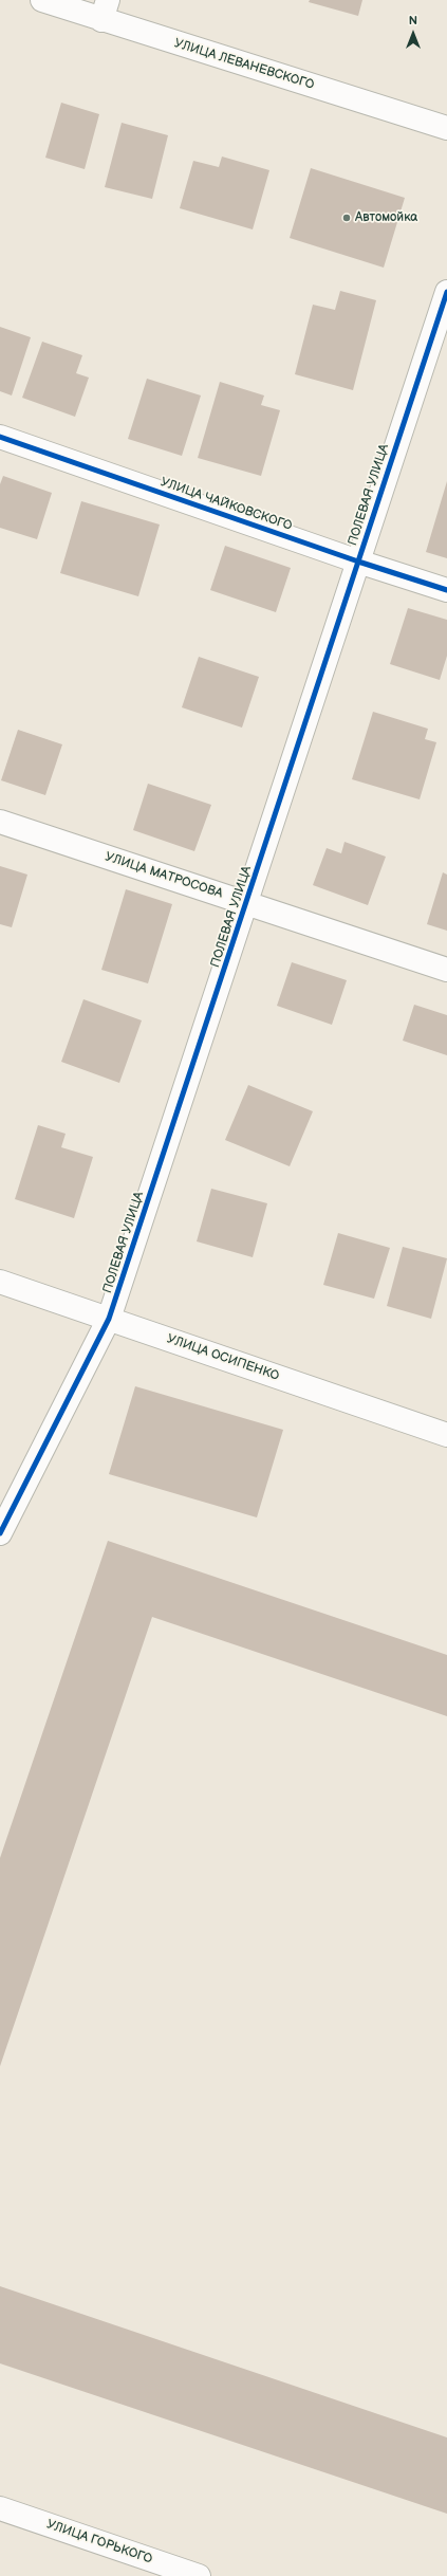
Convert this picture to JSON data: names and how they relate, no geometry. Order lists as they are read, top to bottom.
{
  "streets": {
    "street": [
      "УЛИЦА ЛЕВАНЕВСКОГО",
      "ПОЛЕВАЯ УЛИЦА",
      "УЛИЦА ЧАЙКОВСКОГО",
      "УЛИЦА МАТРОСОВА",
      "УЛИЦА ОСИПЕНКО",
      "УЛИЦА ГОРЬКОГО"
    ]
  },
  "crossings": [
    ["ПОЛЕВАЯ УЛИЦА", "УЛИЦА ЧАЙКОВСКОГО"],
    ["ПОЛЕВАЯ УЛИЦА", "УЛИЦА МАТРОСОВА"],
    ["ПОЛЕВАЯ УЛИЦА", "УЛИЦА ОСИПЕНКО"]
  ],
  "places": ["Автомойка"],
  "north": "top"
}
